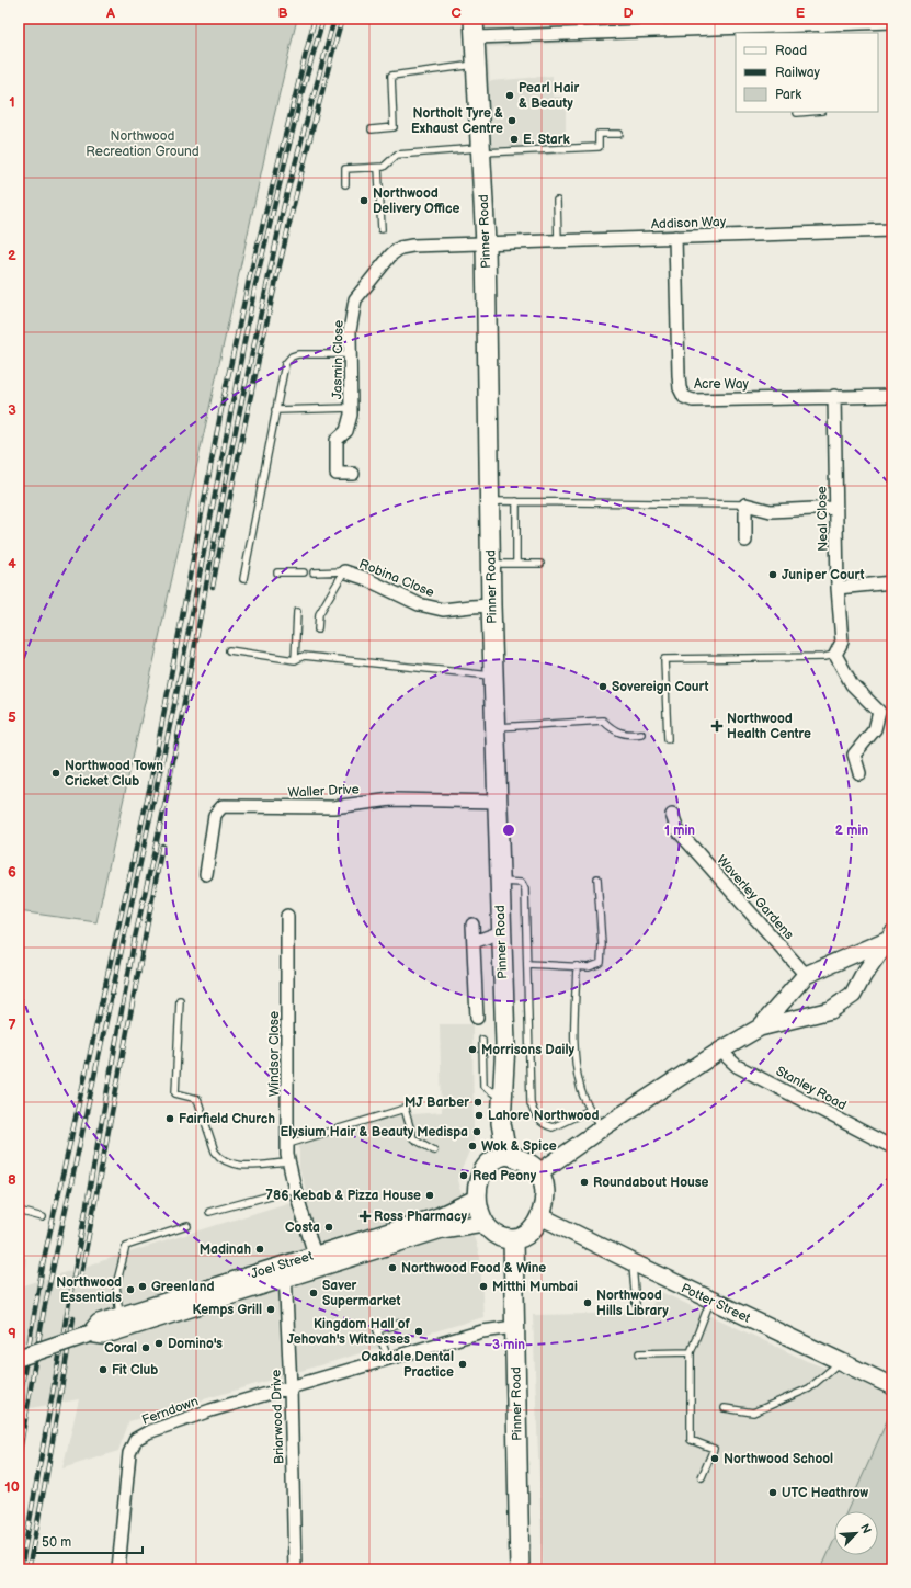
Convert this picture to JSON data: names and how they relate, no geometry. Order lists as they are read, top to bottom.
{
  "streets": {
    "main road": ["Pinner Road"],
    "street": [
      "Addison Way",
      "Jasmin Close",
      "Acre Way",
      "Neal Close",
      "Robina Close",
      "Waller Drive",
      "Waverley Gardens",
      "Windsor Close",
      "Stanley Road",
      "Joel Street",
      "Potter Street",
      "Ferndown",
      "Briarwood Drive"
    ]
  },
  "crossings": [
    ["Addison Way", "Pinner Road"],
    ["Addison Way", "Jasmin Close"],
    ["Addison Way", "Acre Way"],
    ["Pinner Road", "Jasmin Close"],
    ["Pinner Road", "Robina Close"],
    ["Pinner Road", "Waller Drive"],
    ["Pinner Road", "Joel Street"],
    ["Pinner Road", "Potter Street"],
    ["Pinner Road", "Ferndown"],
    ["Acre Way", "Neal Close"],
    ["Windsor Close", "Joel Street"],
    ["Joel Street", "Potter Street"],
    ["Joel Street", "Briarwood Drive"],
    ["Ferndown", "Briarwood Drive"]
  ],
  "parks": ["Northwood Recreation Ground"],
  "places": {
    "other": [
      "Pearl Hair & Beauty",
      "Northolt Tyre & Exhaust Centre",
      "E. Stark",
      "Northwood Delivery Office",
      "Juniper Court",
      "Sovereign Court",
      "Northwood Town Cricket Club",
      "Morrisons Daily",
      "MJ Barber",
      "Lahore Northwood",
      "Fairfield Church",
      "Elysium Hair & Beauty Medispa",
      "Wok & Spice",
      "Red Peony",
      "Roundabout House",
      "786 Kebab & Pizza House",
      "Costa",
      "Madinah",
      "Northwood Food & Wine",
      "Greenland",
      "Mitthi Mumbai",
      "Northwood Essentials",
      "Saver Supermarket",
      "Northwood Hills Library",
      "Kemps Grill",
      "Kingdom Hall of Jehovah's Witnesses",
      "Domino's",
      "Coral",
      "Oakdale Dental Practice",
      "Fit Club",
      "Northwood School",
      "UTC Heathrow"
    ],
    "health": ["Northwood Health Centre", "Ross Pharmacy"]
  },
  "legend": ["Road", "Railway", "Park"],
  "scale_bar": "50 m",
  "north": "top right",
  "grid": {
    "columns": [
      "A",
      "B",
      "C",
      "D",
      "E"
    ],
    "rows": [
      "1",
      "2",
      "3",
      "4",
      "5",
      "6",
      "7",
      "8",
      "9",
      "10"
    ]
  },
  "rings": ["1 min", "2 min", "3 min"]
}
